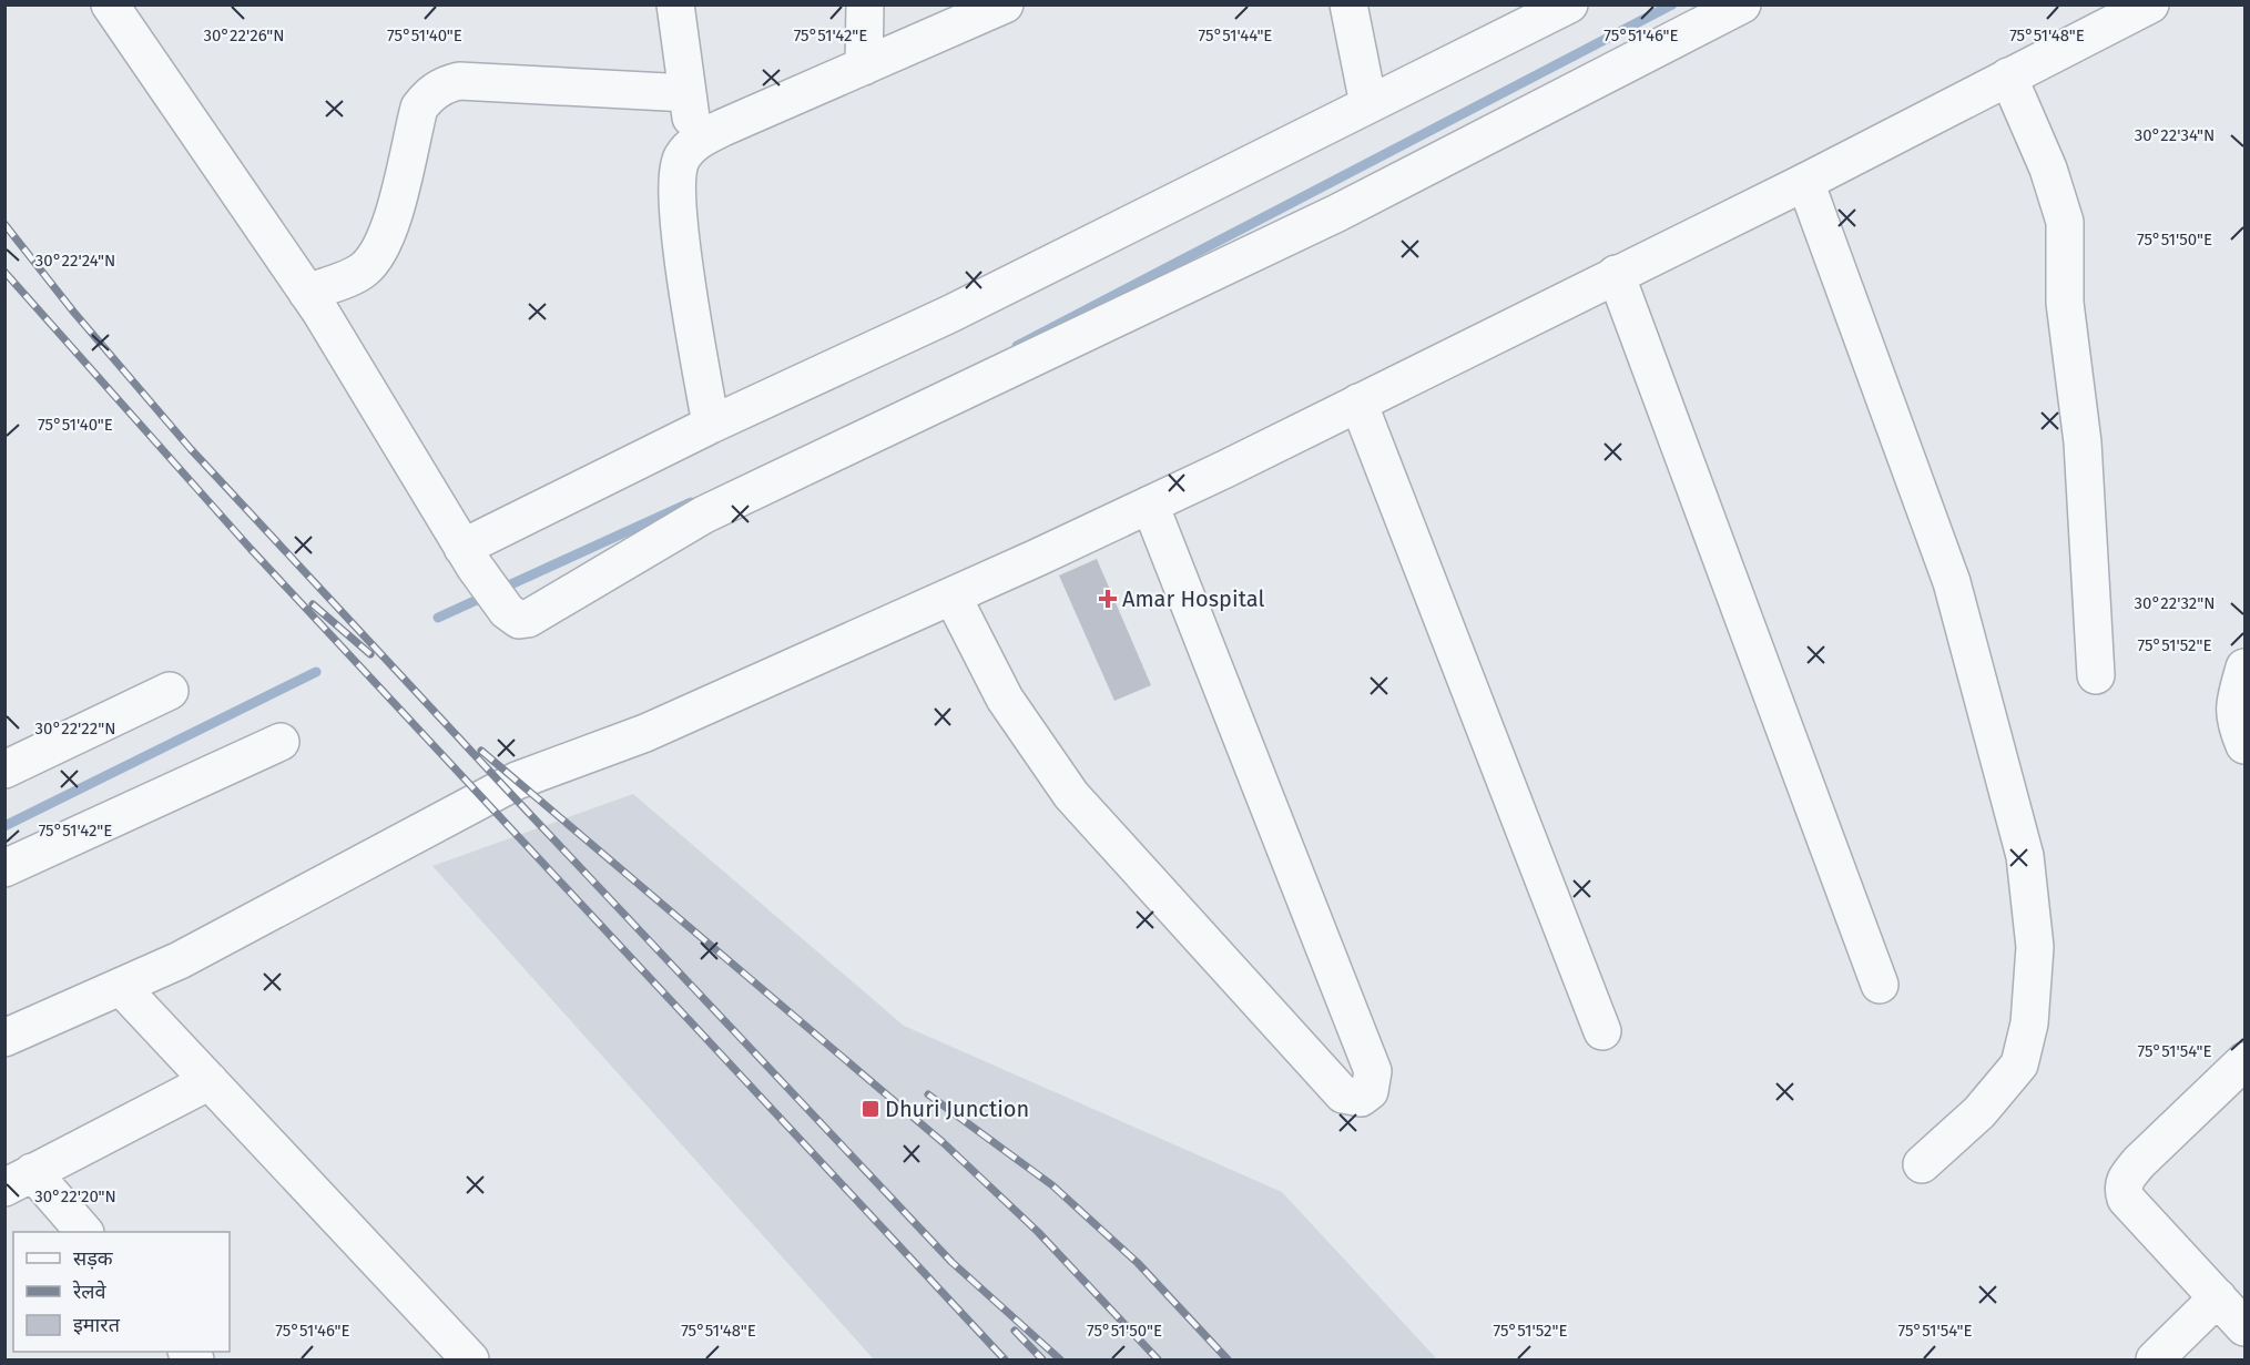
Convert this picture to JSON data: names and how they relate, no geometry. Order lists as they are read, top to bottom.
{
  "places": {
    "health": ["Amar Hospital"],
    "transit": ["Dhuri Junction"]
  },
  "legend": ["सड़क", "रेलवे", "इमारत"],
  "coordinates": [
    "30°22'26\"N",
    "75°51'40\"E",
    "75°51'42\"E",
    "75°51'44\"E",
    "75°51'46\"E",
    "75°51'48\"E",
    "30°22'34\"N",
    "75°51'50\"E",
    "30°22'24\"N",
    "30°22'32\"N",
    "75°51'52\"E",
    "30°22'22\"N",
    "75°51'54\"E",
    "30°22'20\"N"
  ]
}
